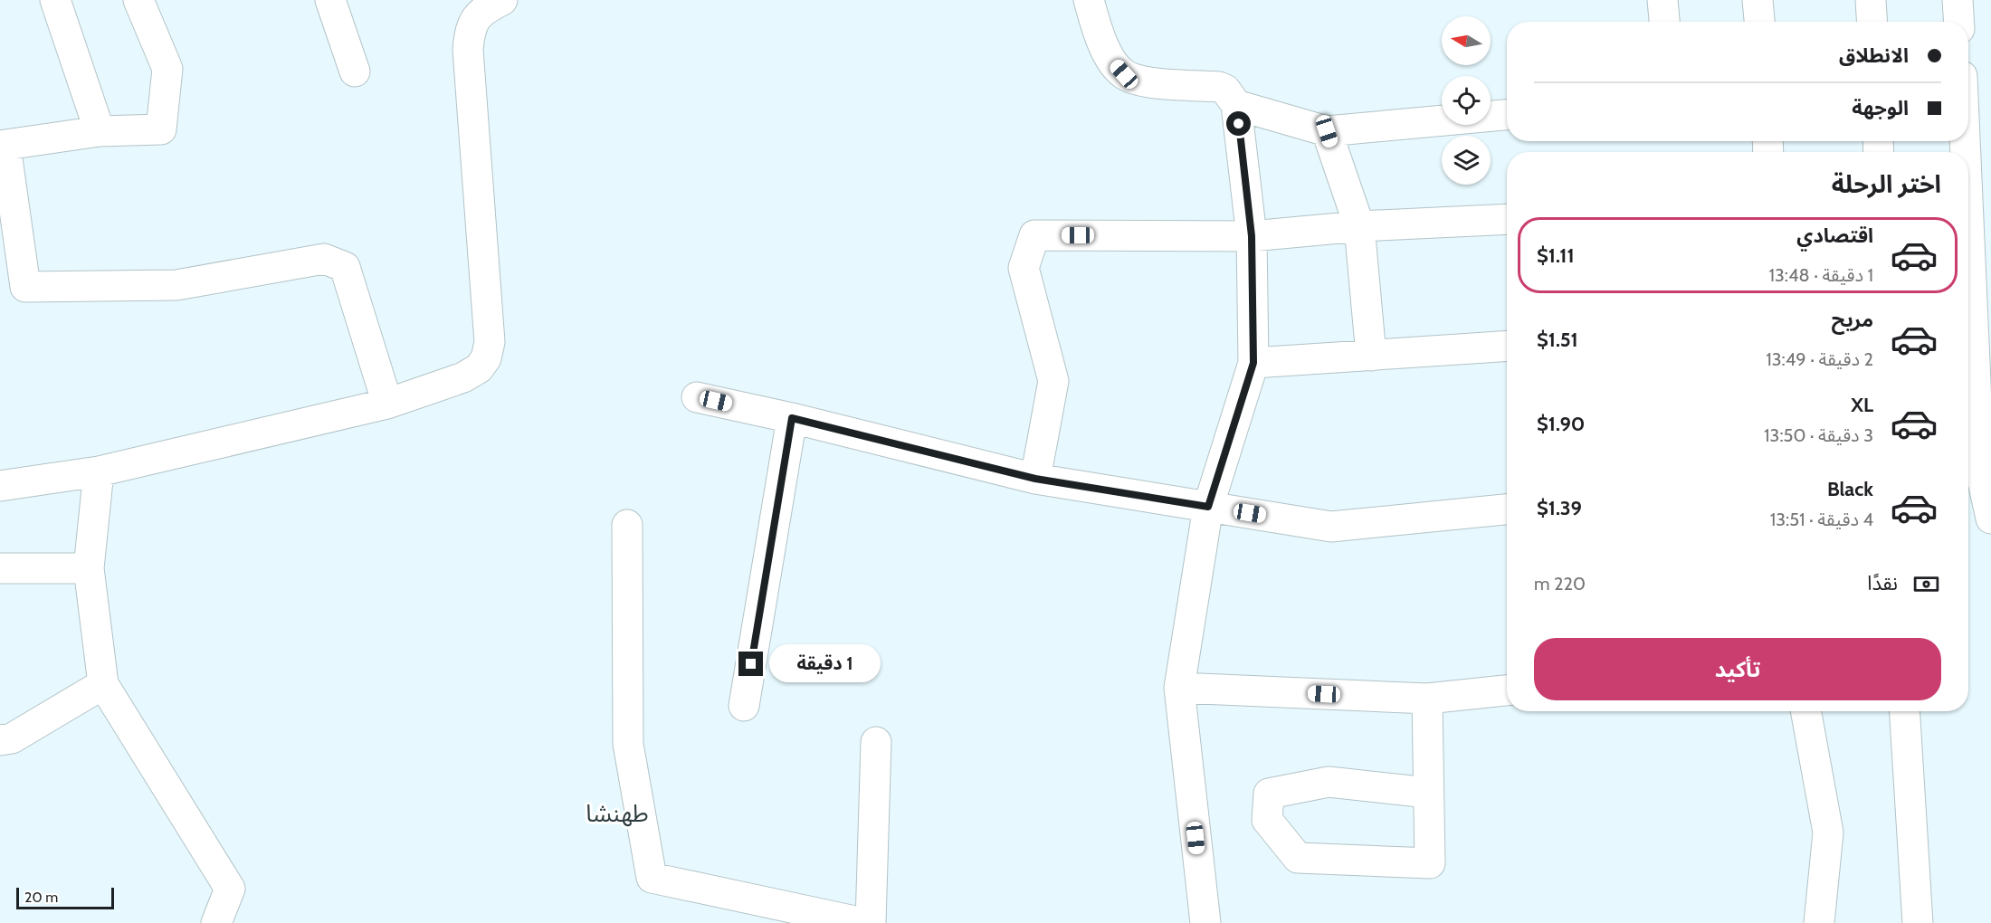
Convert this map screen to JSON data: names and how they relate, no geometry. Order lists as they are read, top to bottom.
{
  "districts": ["طهنشا"],
  "scale_bar": "20 m",
  "north": "left",
  "page": {
    "banner": ["الانطلاق", "الوجهة"],
    "heading": "اختر الرحلة",
    "list": [
      {
        "name": "اقتصادي",
        "note": "1 دقيقة · 13:48",
        "value": "$1.11"
      },
      {
        "name": "مريح",
        "note": "2 دقيقة · 13:49",
        "value": "$1.51"
      },
      {
        "name": "XL",
        "note": "3 دقيقة · 13:50",
        "value": "$1.90"
      },
      {
        "name": "Black",
        "note": "4 دقيقة · 13:51",
        "value": "$1.39"
      }
    ],
    "pay": ["نقدًا", "220 m"],
    "buttons": "تأكيد",
    "bubble": "1 دقيقة",
    "scale": "20 m"
  }
}
